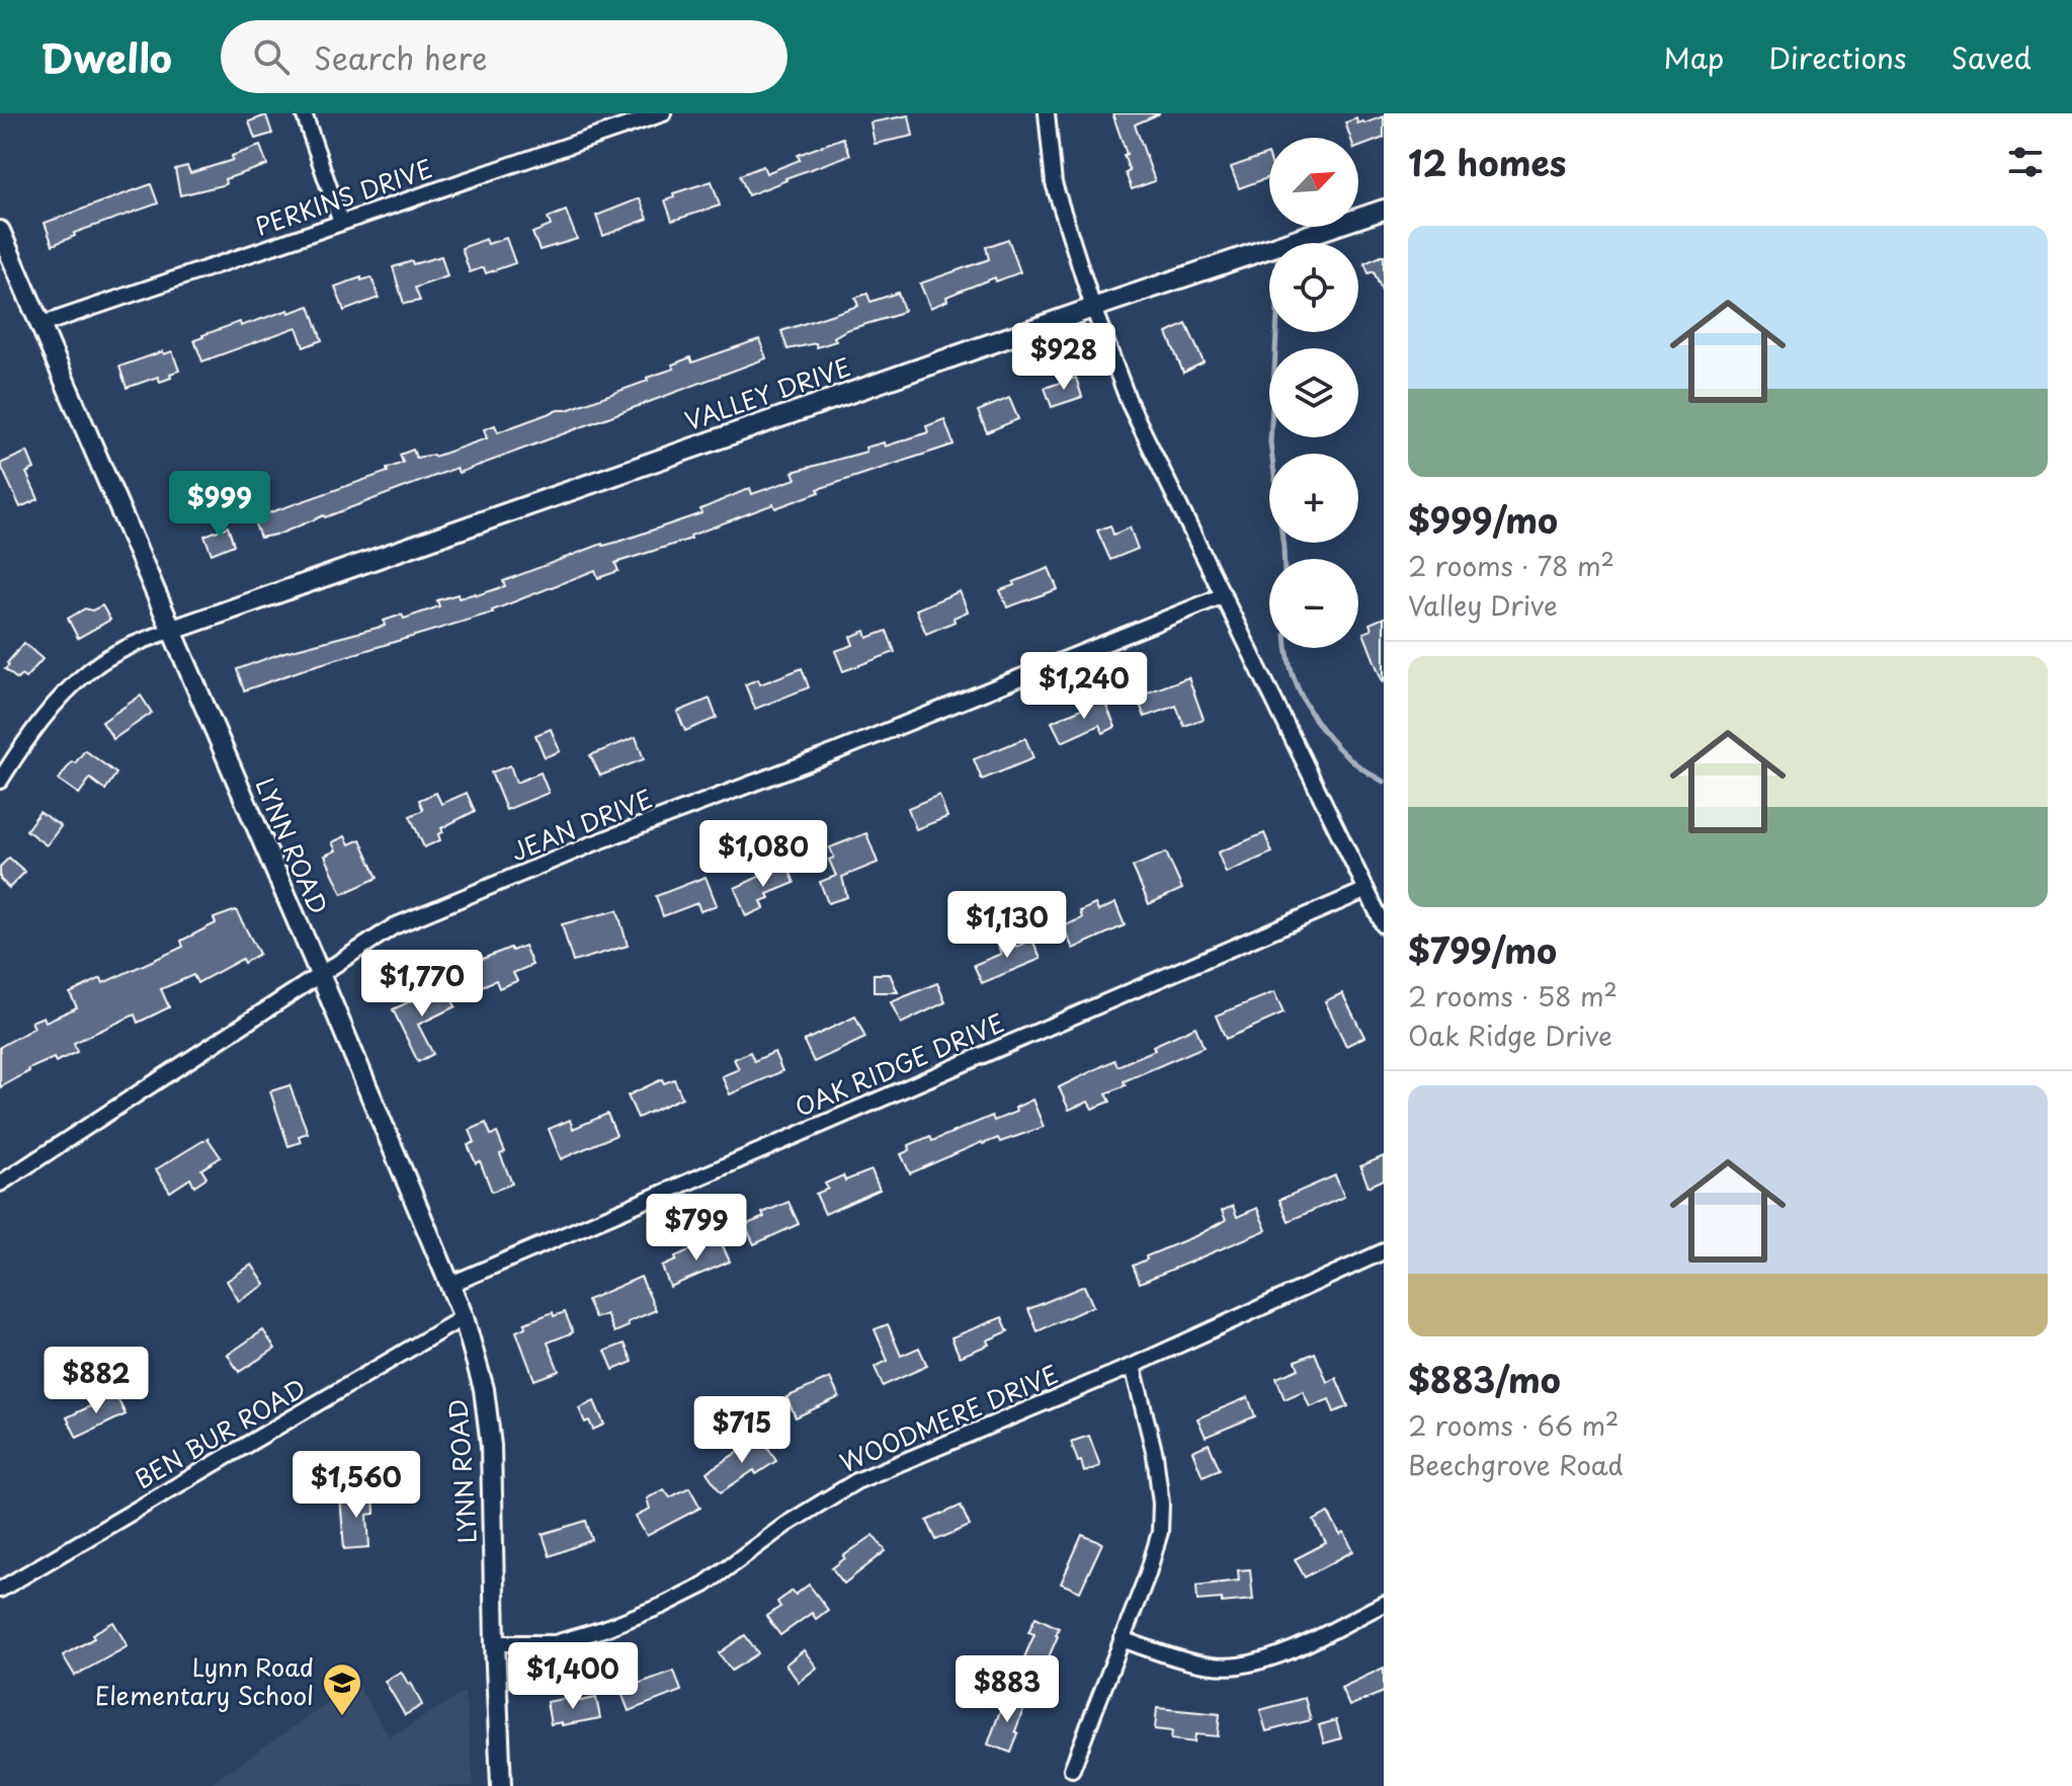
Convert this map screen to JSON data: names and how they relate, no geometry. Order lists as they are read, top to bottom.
{
  "streets": {
    "main road": ["VALLEY DRIVE", "LYNN ROAD"],
    "street": [
      "PERKINS DRIVE",
      "JEAN DRIVE",
      "OAK RIDGE DRIVE",
      "WOODMERE DRIVE",
      "BEN BUR ROAD"
    ]
  },
  "crossings": [
    ["PERKINS DRIVE", "LYNN ROAD"],
    ["VALLEY DRIVE", "LYNN ROAD"],
    ["JEAN DRIVE", "LYNN ROAD"],
    ["LYNN ROAD", "OAK RIDGE DRIVE"],
    ["LYNN ROAD", "WOODMERE DRIVE"],
    ["LYNN ROAD", "BEN BUR ROAD"]
  ],
  "places": {
    "school or university": ["Lynn Road Elementary School"]
  },
  "north": "top right",
  "page": {
    "header": "Dwello",
    "search": "Search here",
    "nav": ["Map", "Directions", "Saved"],
    "heading": "12 homes",
    "map_buttons": ["+", "−"],
    "list": [
      {
        "name": "$999/mo",
        "note": "2 rooms · 78 m² · Valley Drive"
      },
      {
        "name": "$799/mo",
        "note": "2 rooms · 58 m² · Oak Ridge Drive"
      },
      {
        "name": "$883/mo",
        "note": "2 rooms · 66 m² · Beechgrove Road"
      }
    ],
    "price": [
      "$928",
      "$999",
      "$1,240",
      "$1,080",
      "$1,130",
      "$1,770",
      "$799",
      "$882",
      "$715",
      "$1,560",
      "$1,400",
      "$883"
    ]
  }
}
